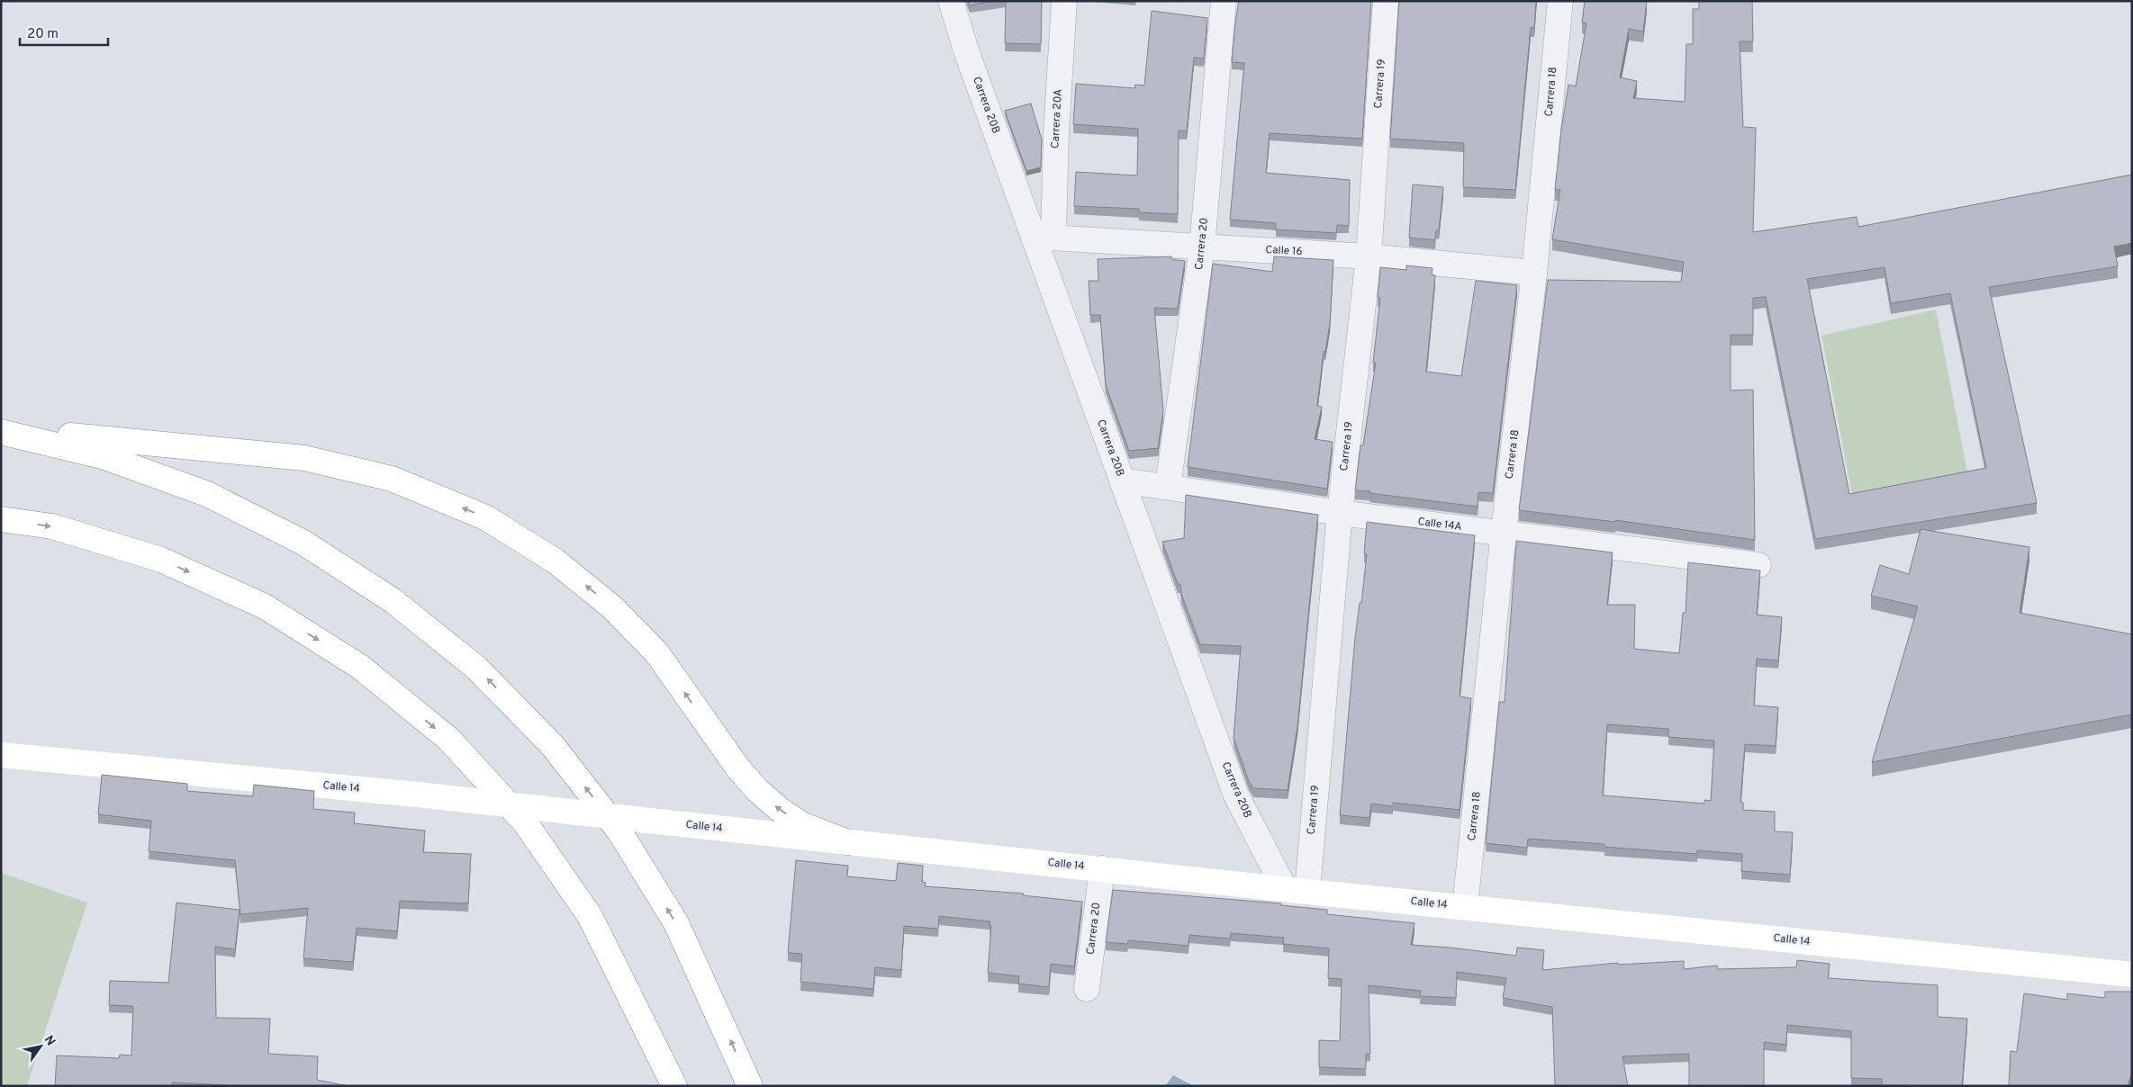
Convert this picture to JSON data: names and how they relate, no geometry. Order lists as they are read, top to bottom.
{
  "streets": {
    "main road": ["Calle 14"],
    "street": [
      "Carrera 19",
      "Carrera 18",
      "Carrera 20B",
      "Carrera 20A",
      "Carrera 20",
      "Calle 16",
      "Calle 14A"
    ]
  },
  "crossings": [
    ["Carrera 19", "Carrera 20B"],
    ["Carrera 19", "Calle 16"],
    ["Carrera 19", "Calle 14A"],
    ["Carrera 19", "Calle 14"],
    ["Carrera 18", "Calle 16"],
    ["Carrera 18", "Calle 14A"],
    ["Carrera 18", "Calle 14"],
    ["Carrera 20B", "Carrera 20A"],
    ["Carrera 20B", "Calle 16"],
    ["Carrera 20B", "Calle 14A"],
    ["Carrera 20B", "Calle 14"],
    ["Carrera 20A", "Calle 16"],
    ["Carrera 20", "Calle 16"],
    ["Carrera 20", "Calle 14A"],
    ["Carrera 20", "Calle 14"]
  ],
  "scale_bar": "20 m",
  "north": "top right"
}
